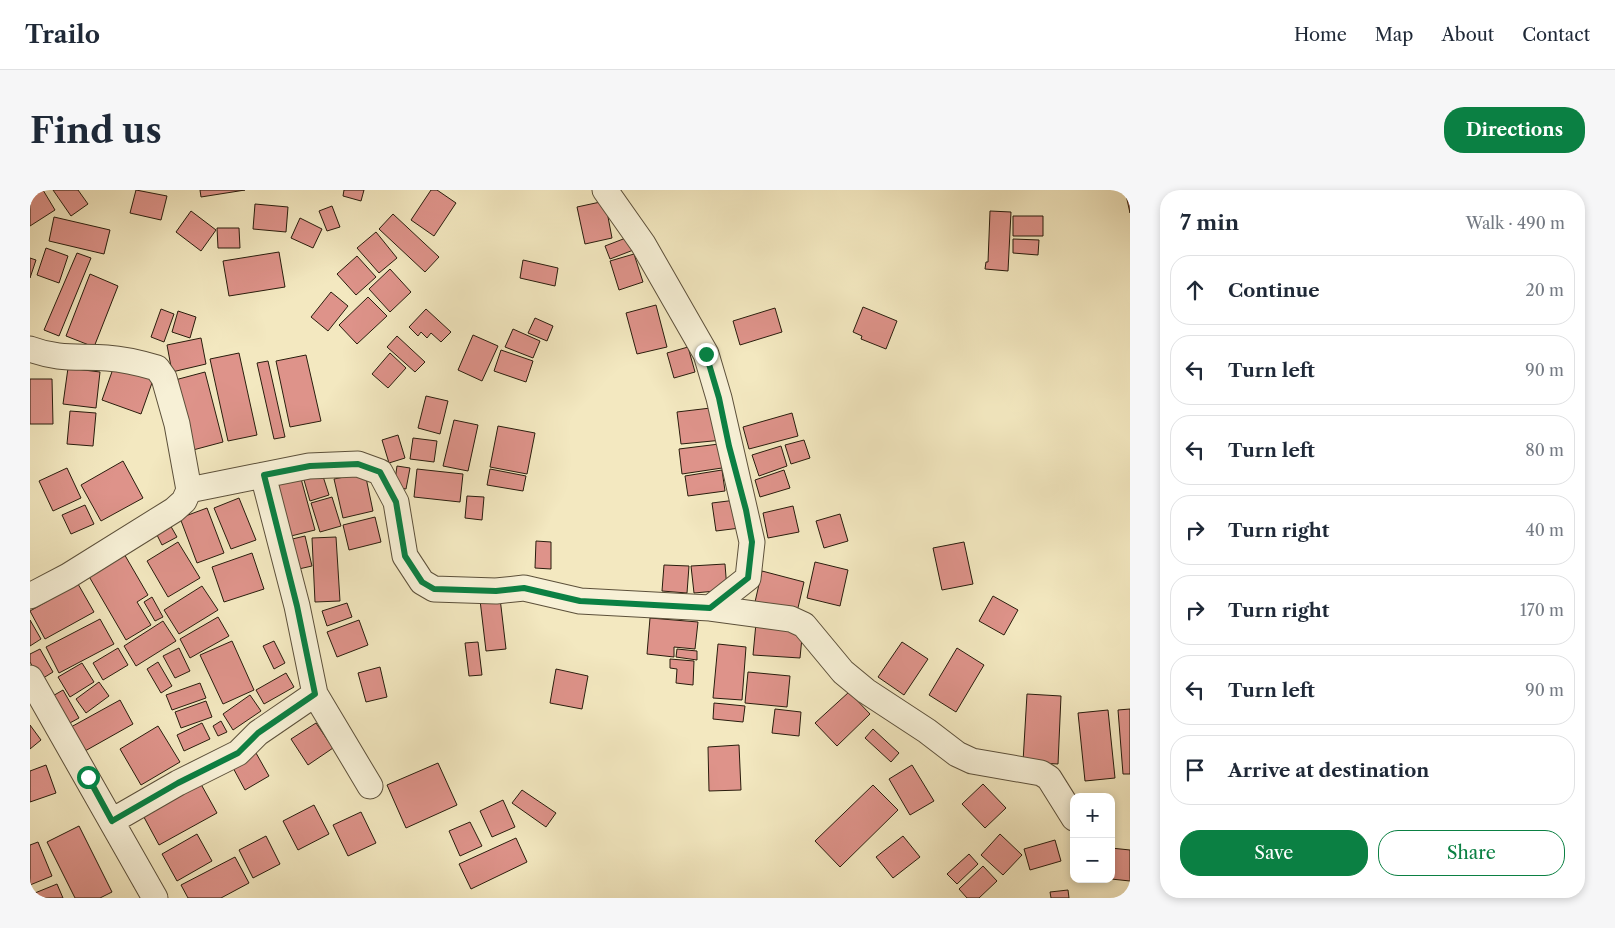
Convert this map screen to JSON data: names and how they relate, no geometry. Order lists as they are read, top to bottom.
{
  "page": {
    "header": "Trailo",
    "nav": [
      "Home",
      "Map",
      "About",
      "Contact"
    ],
    "buttons": [
      "Directions",
      ["Save", "Share"]
    ],
    "title": "Find us",
    "heading": ["7 min", "Walk · 490 m"],
    "list": [
      ["Continue", "20 m"],
      ["Turn left", "90 m"],
      ["Turn left", "80 m"],
      ["Turn right", "40 m"],
      ["Turn right", "170 m"],
      ["Turn left", "90 m"],
      "Arrive at destination"
    ],
    "map_buttons": ["+", "−"]
  }
}
